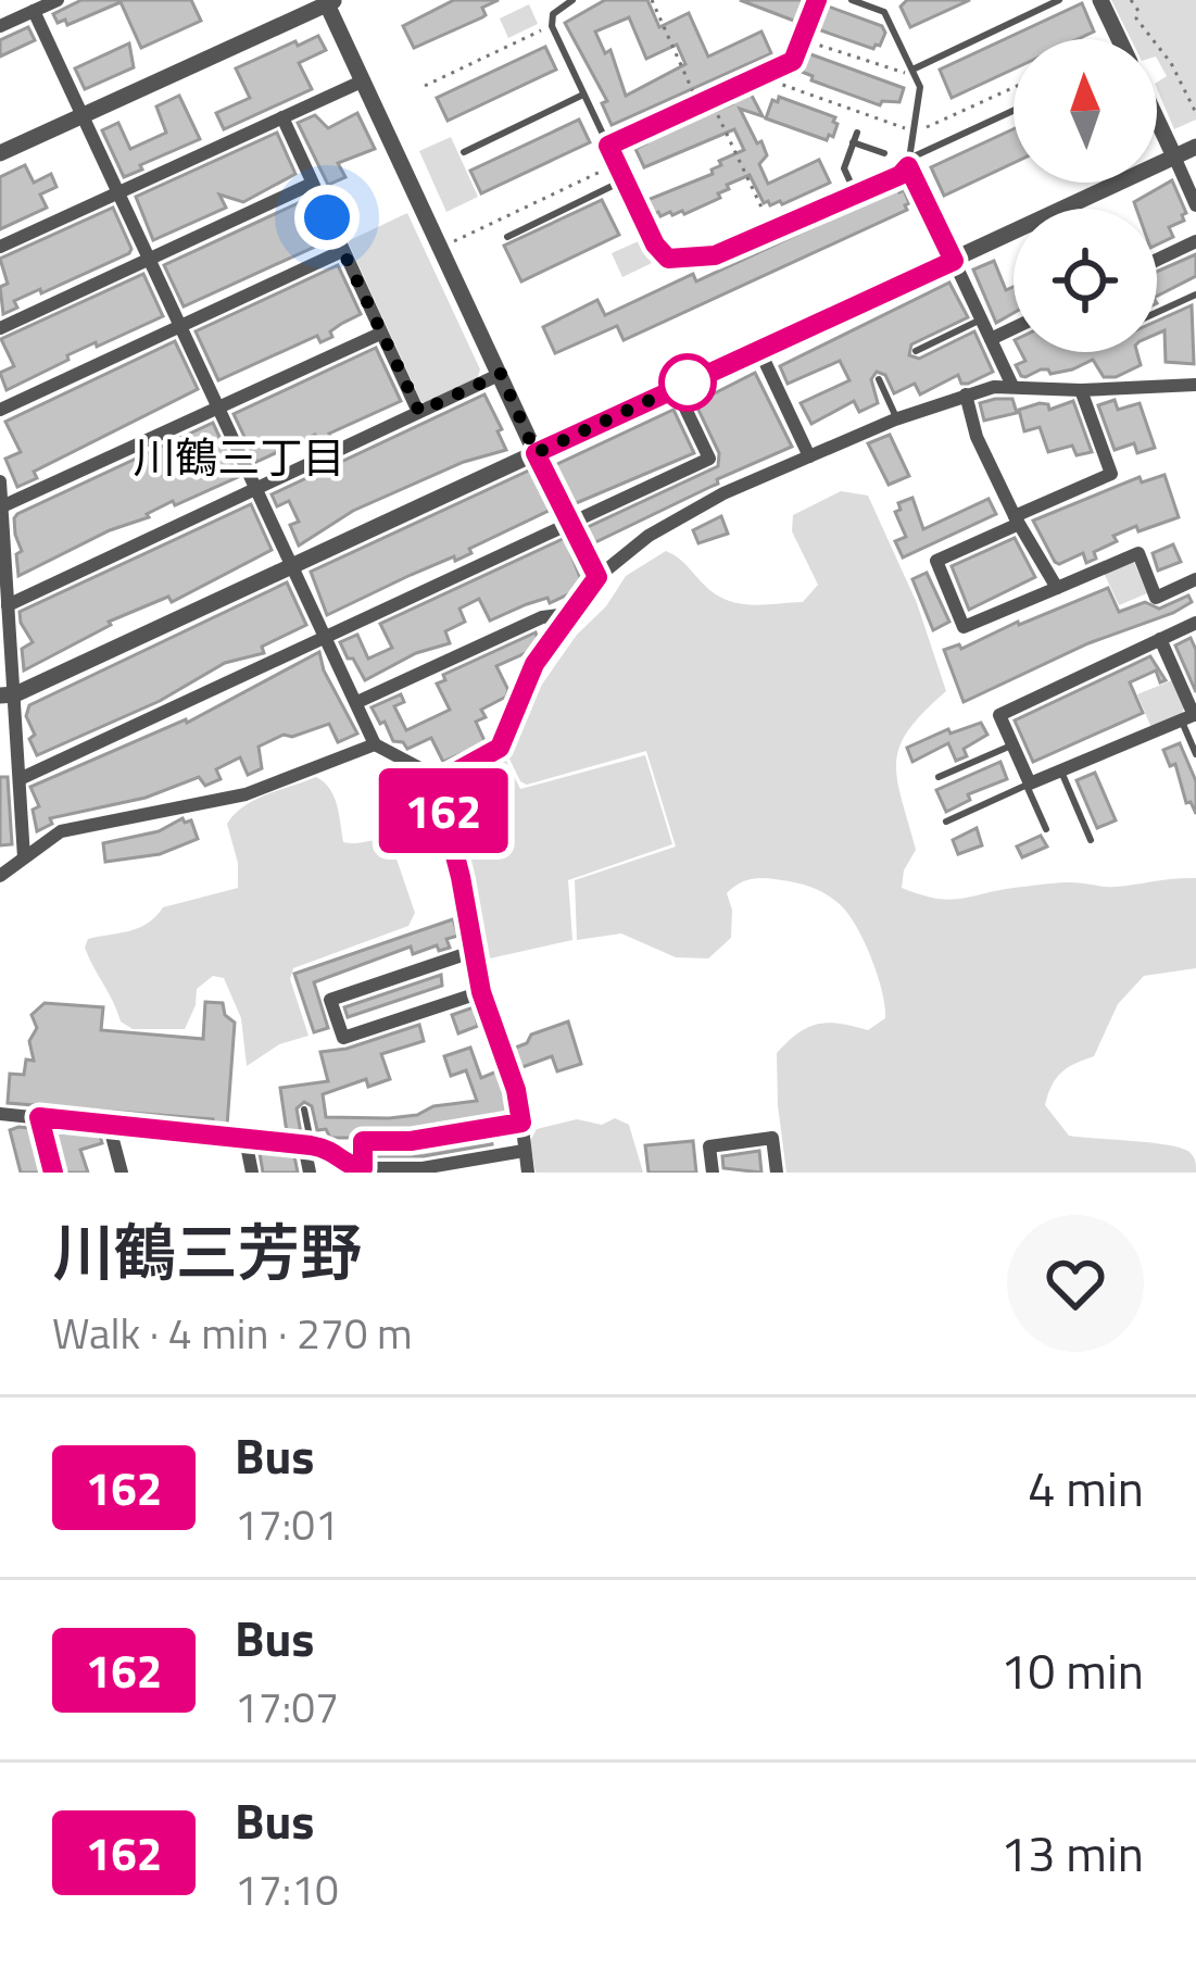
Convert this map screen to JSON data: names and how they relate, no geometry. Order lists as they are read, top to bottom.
{
  "districts": ["川鶴三丁目"],
  "lines": ["bus line 162"],
  "north": "top",
  "page": {
    "on_map": "162",
    "heading": ["川鶴三芳野", "Walk · 4 min · 270 m"],
    "list": [
      {
        "mark": "162",
        "name": "Bus",
        "note": "17:01",
        "value": "4 min"
      },
      {
        "mark": "162",
        "name": "Bus",
        "note": "17:07",
        "value": "10 min"
      },
      {
        "mark": "162",
        "name": "Bus",
        "note": "17:10",
        "value": "13 min"
      }
    ]
  }
}
